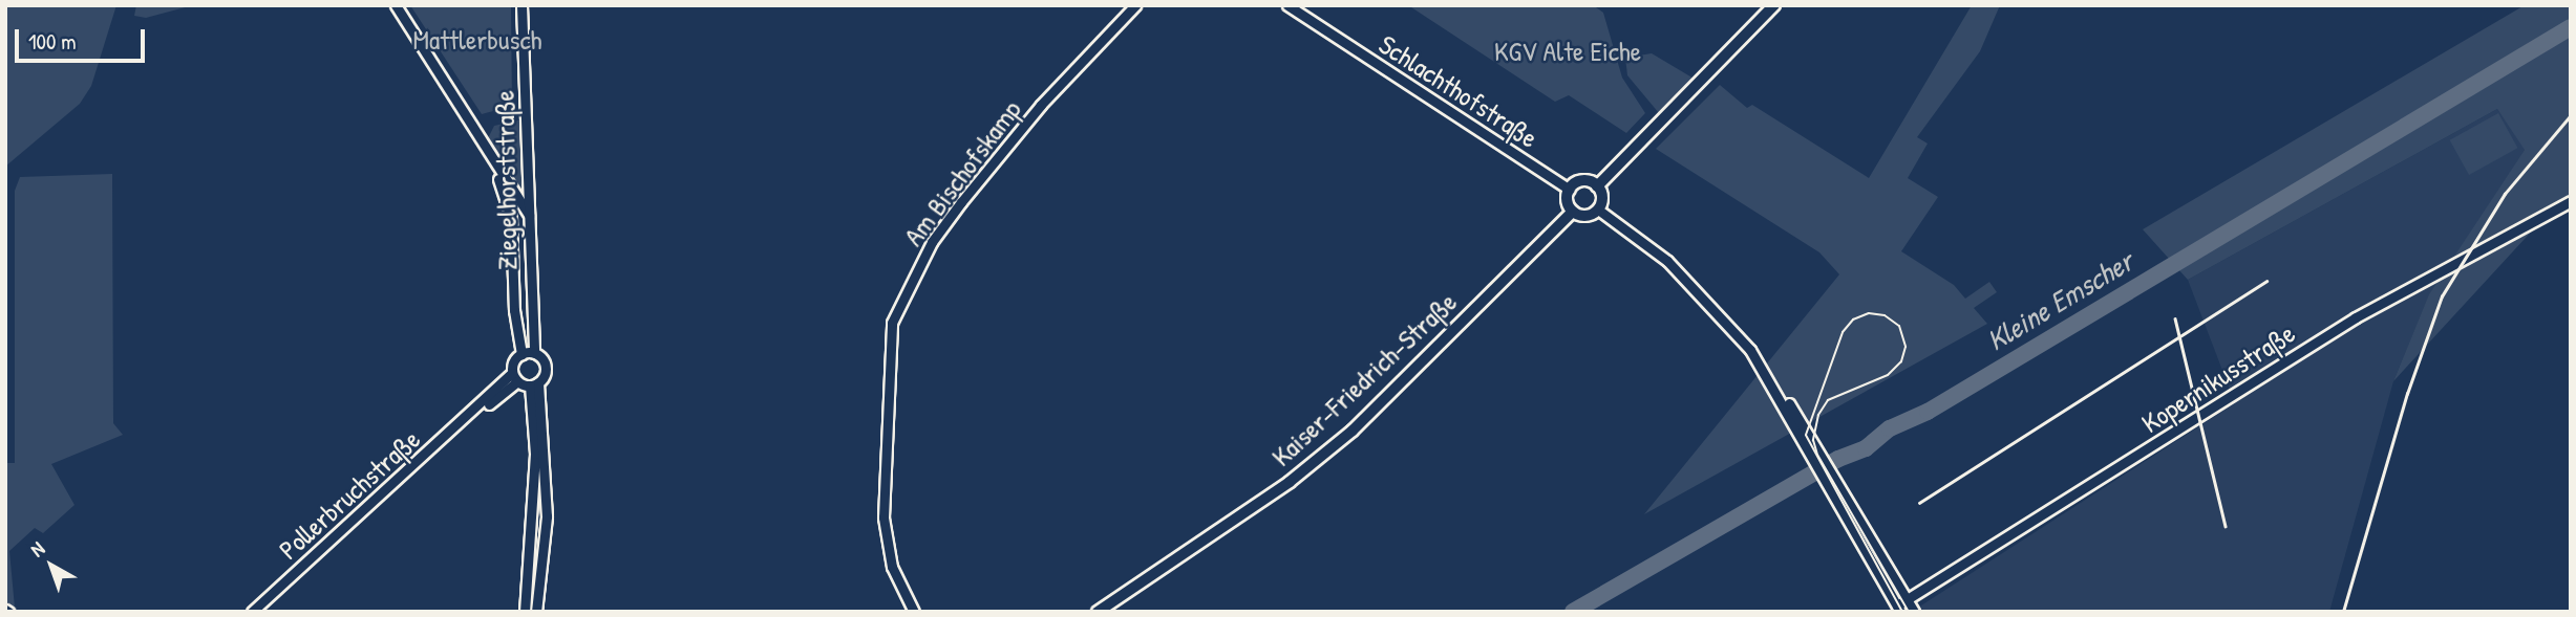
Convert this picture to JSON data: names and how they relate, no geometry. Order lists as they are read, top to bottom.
{
  "streets": {
    "main road": ["Kaiser-Friedrich-Straße"],
    "street": [
      "Schlachthofstraße",
      "Am Bischofskamp",
      "Ziegelhorststraße",
      "Kopernikusstraße",
      "Pollerbruchstraße"
    ]
  },
  "crossings": [
    ["Schlachthofstraße", "Kaiser-Friedrich-Straße"],
    ["Ziegelhorststraße", "Pollerbruchstraße"]
  ],
  "water": ["Kleine Emscher"],
  "parks": ["Mattlerbusch", "KGV Alte Eiche"],
  "scale_bar": "100 m",
  "north": "top left"
}
